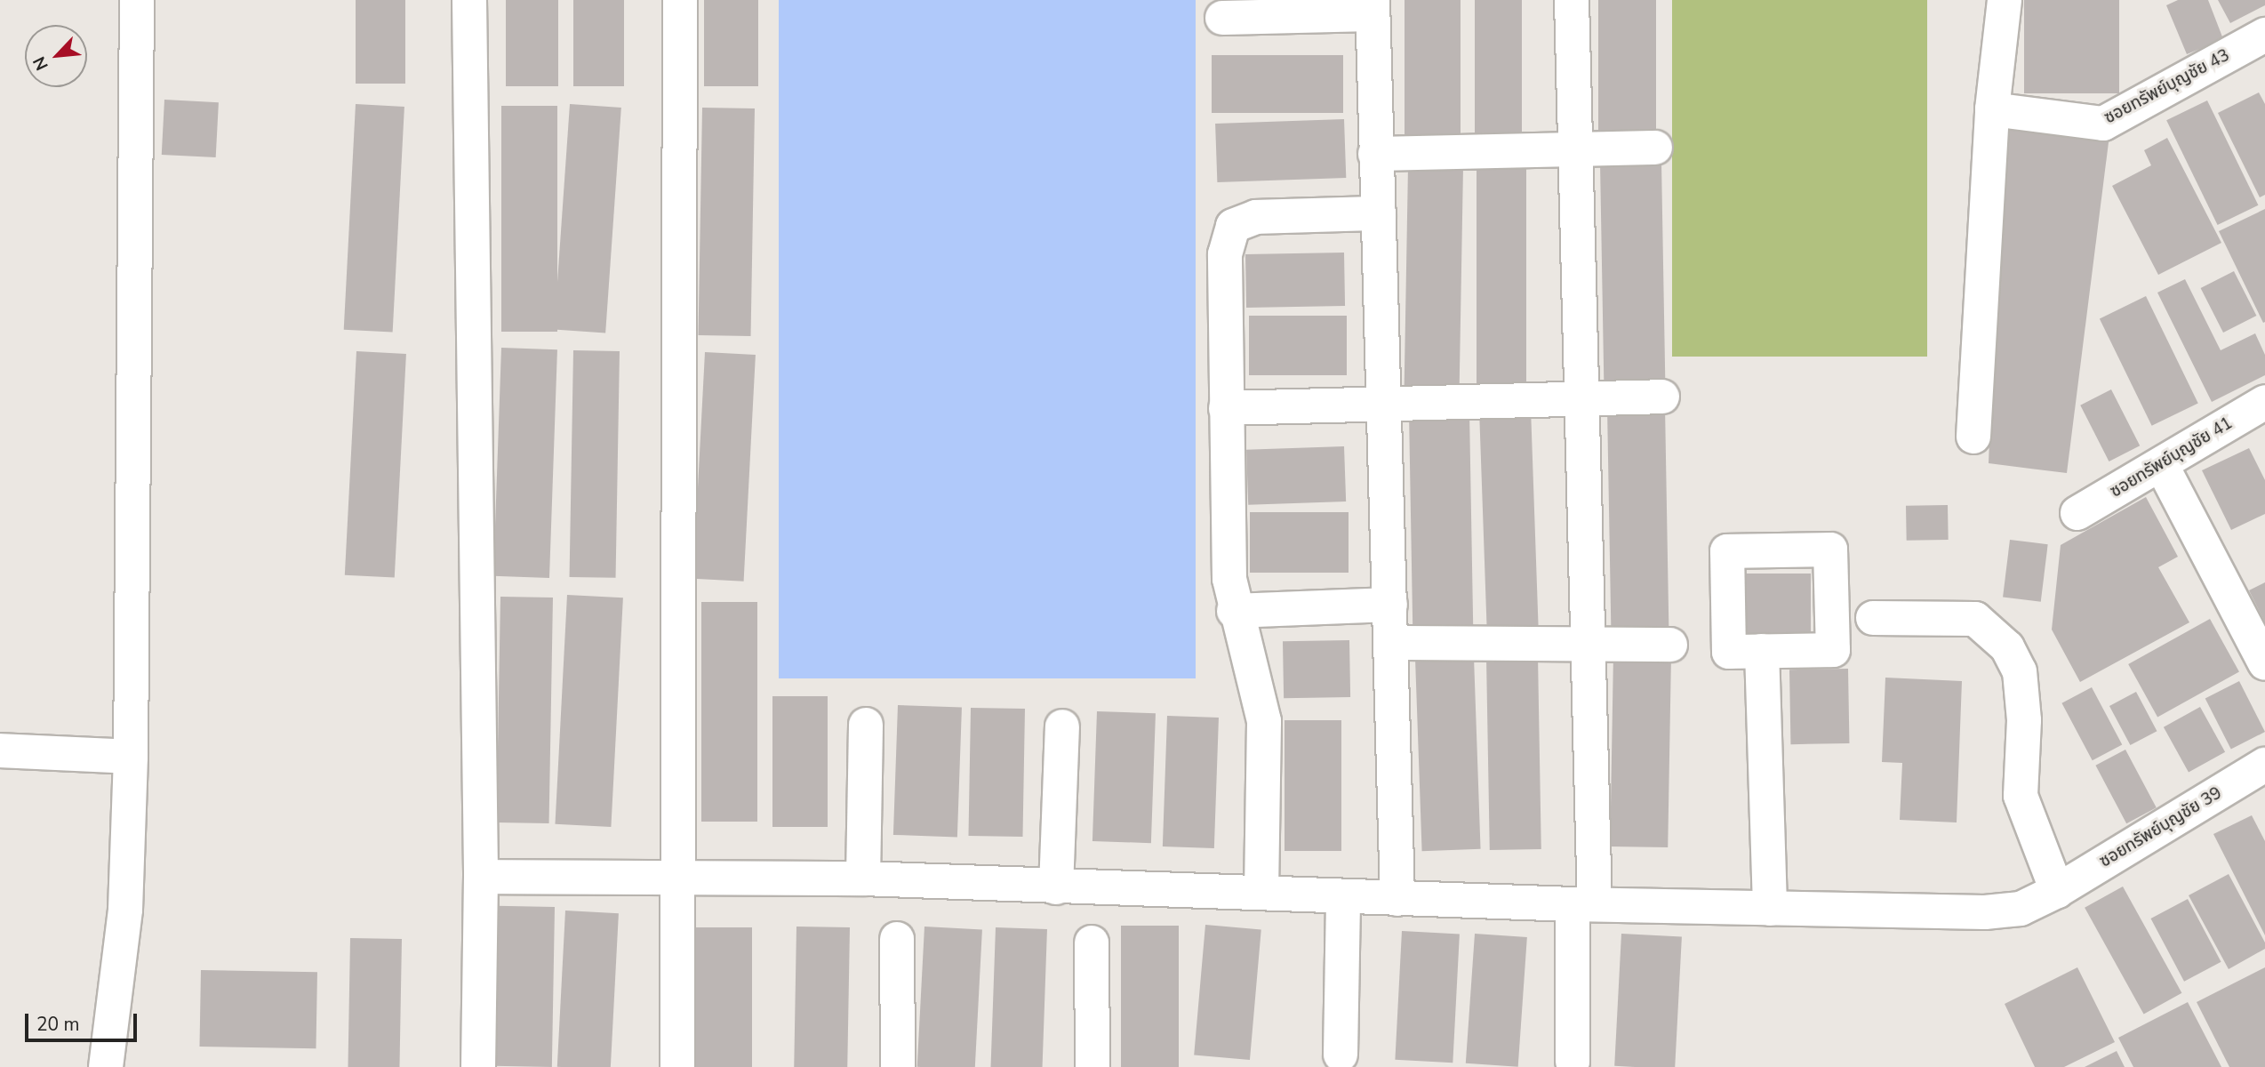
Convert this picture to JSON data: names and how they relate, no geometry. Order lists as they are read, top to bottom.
{
  "streets": {
    "street": ["ซอยทรัพย์บุญชัย 43", "ซอยทรัพย์บุญชัย 41", "ซอยทรัพย์บุญชัย 39"]
  },
  "scale_bar": "20 m",
  "north": "bottom left"
}
